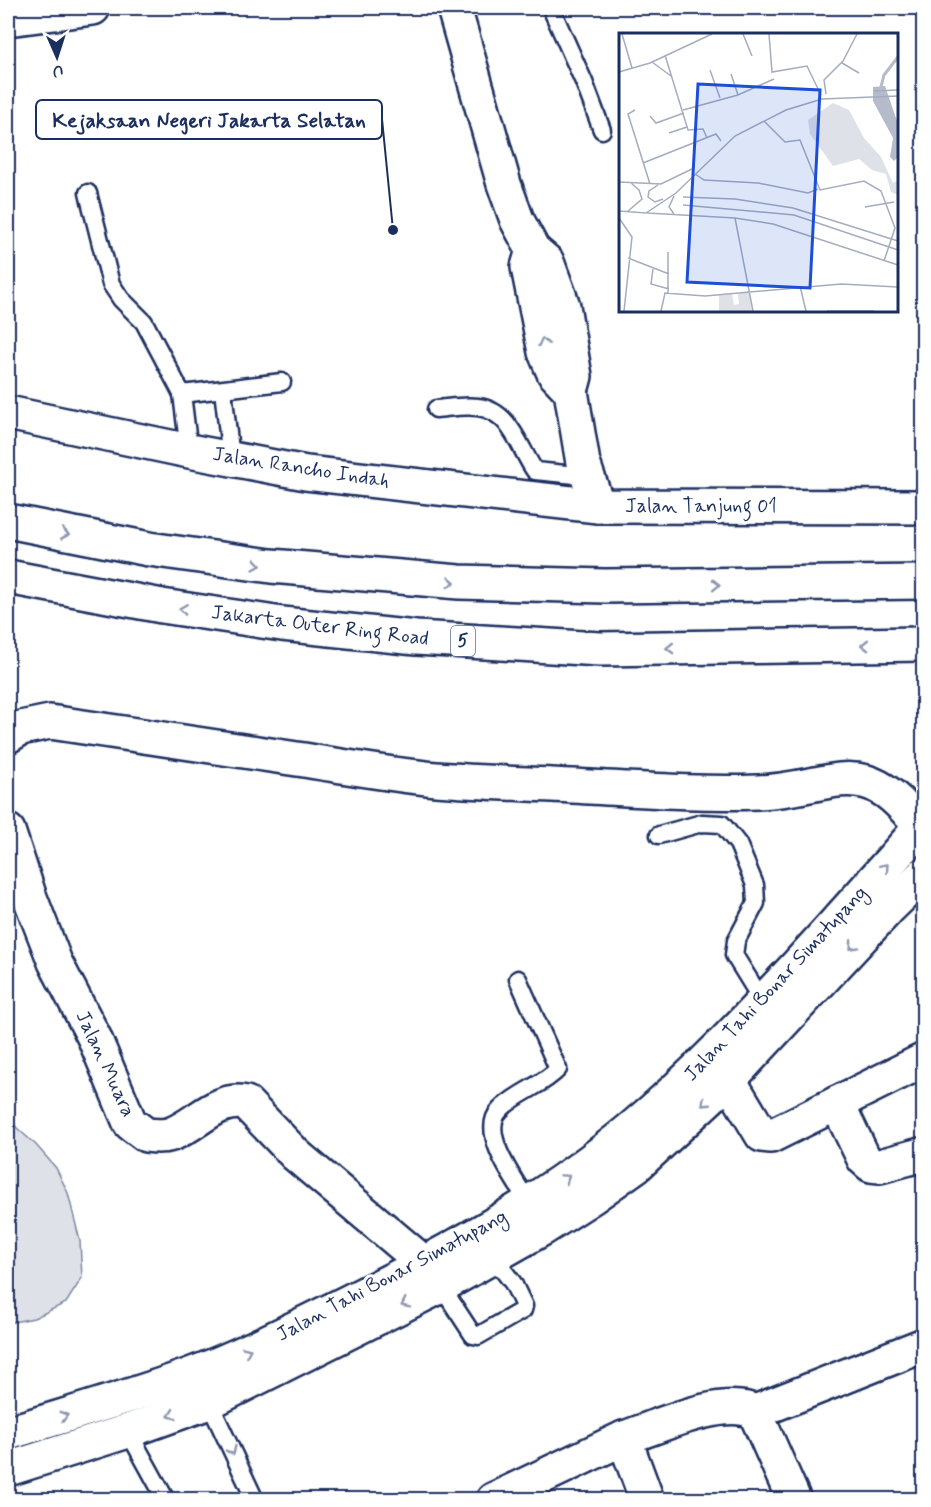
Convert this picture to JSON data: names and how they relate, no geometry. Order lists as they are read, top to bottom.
{
  "streets": {
    "main road": [
      "Jalan Rancho Indah",
      "Jalan Tanjung 01",
      "Jakarta Outer Ring Road",
      "5",
      "Jalan Tahi Bonar Simatupang",
      "Jalan Muara"
    ]
  },
  "crossings": [
    ["Jalan Rancho Indah", "Jalan Tanjung 01"],
    ["Jalan Tahi Bonar Simatupang", "Jalan Muara"]
  ],
  "places": ["Kejaksaan Negeri Jakarta Selatan"],
  "north": "bottom"
}
